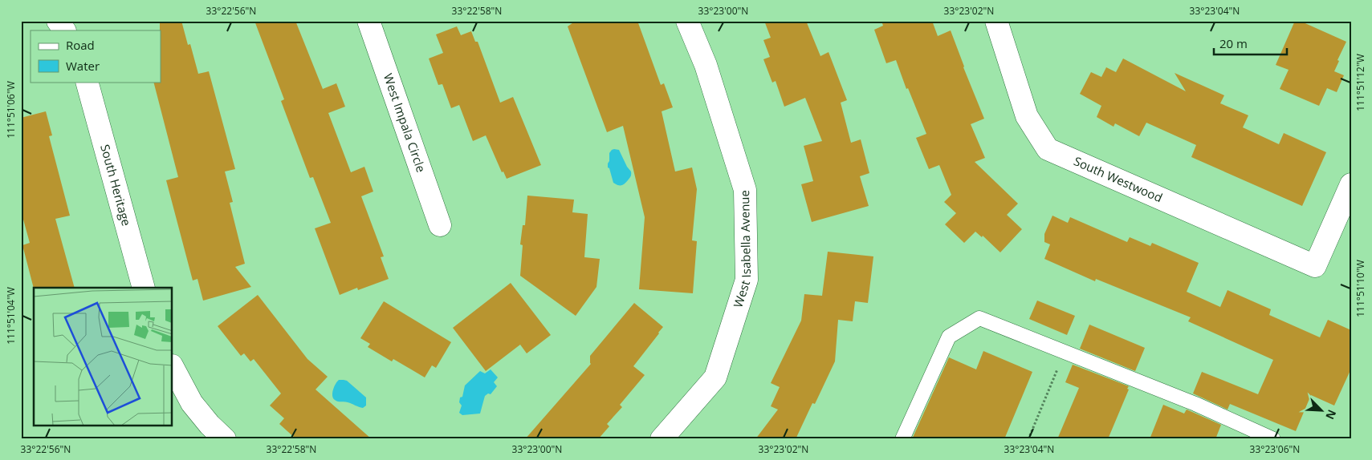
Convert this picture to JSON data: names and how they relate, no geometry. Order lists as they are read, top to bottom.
{
  "streets": {
    "street": [
      "West Impala Circle",
      "South Westwood",
      "South Heritage",
      "West Isabella Avenue"
    ]
  },
  "legend": ["Road", "Water"],
  "scale_bar": "20 m",
  "north": "bottom right",
  "coordinates": [
    "33°22'56\"N",
    "33°22'58\"N",
    "33°23'00\"N",
    "33°23'02\"N",
    "33°23'04\"N",
    "111°51'12\"W",
    "111°51'06\"W",
    "111°51'10\"W",
    "111°51'04\"W",
    "33°23'06\"N"
  ]
}
